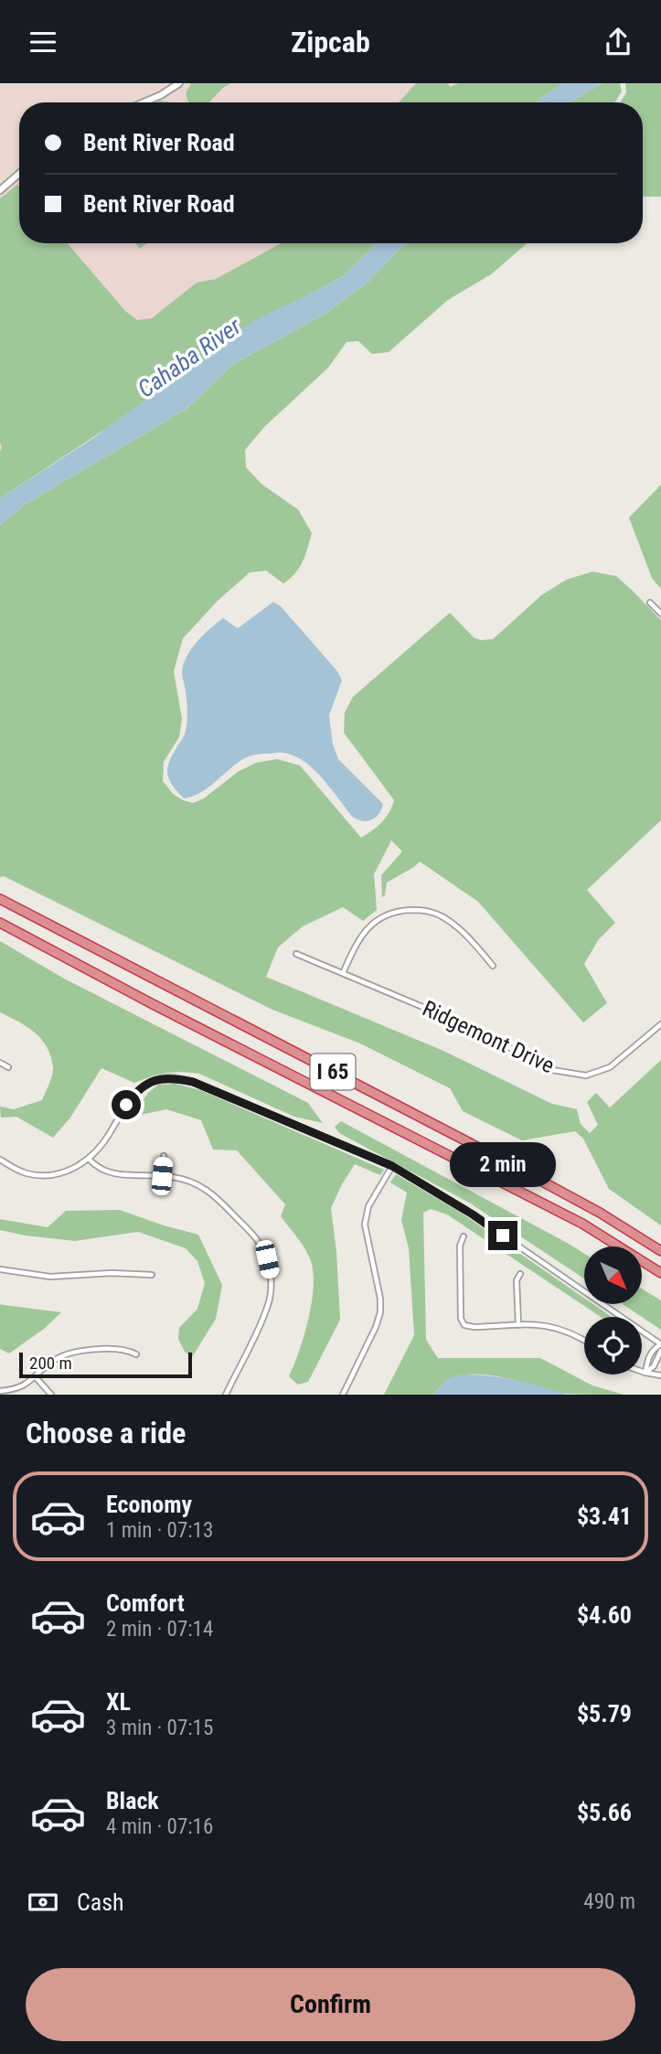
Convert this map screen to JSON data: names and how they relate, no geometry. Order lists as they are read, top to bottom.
{
  "streets": {
    "highway": ["I 65"],
    "street": ["Ridgemont Drive"]
  },
  "water": ["Cahaba River"],
  "scale_bar": "200 m",
  "north": "bottom right",
  "page": {
    "header": "Zipcab",
    "banner": ["Bent River Road", "Bent River Road"],
    "bubble": "2 min",
    "scale": "200 m",
    "heading": "Choose a ride",
    "list": [
      {
        "name": "Economy",
        "note": "1 min · 07:13",
        "value": "$3.41"
      },
      {
        "name": "Comfort",
        "note": "2 min · 07:14",
        "value": "$4.60"
      },
      {
        "name": "XL",
        "note": "3 min · 07:15",
        "value": "$5.79"
      },
      {
        "name": "Black",
        "note": "4 min · 07:16",
        "value": "$5.66"
      }
    ],
    "pay": ["Cash", "490 m"],
    "buttons": "Confirm"
  }
}
